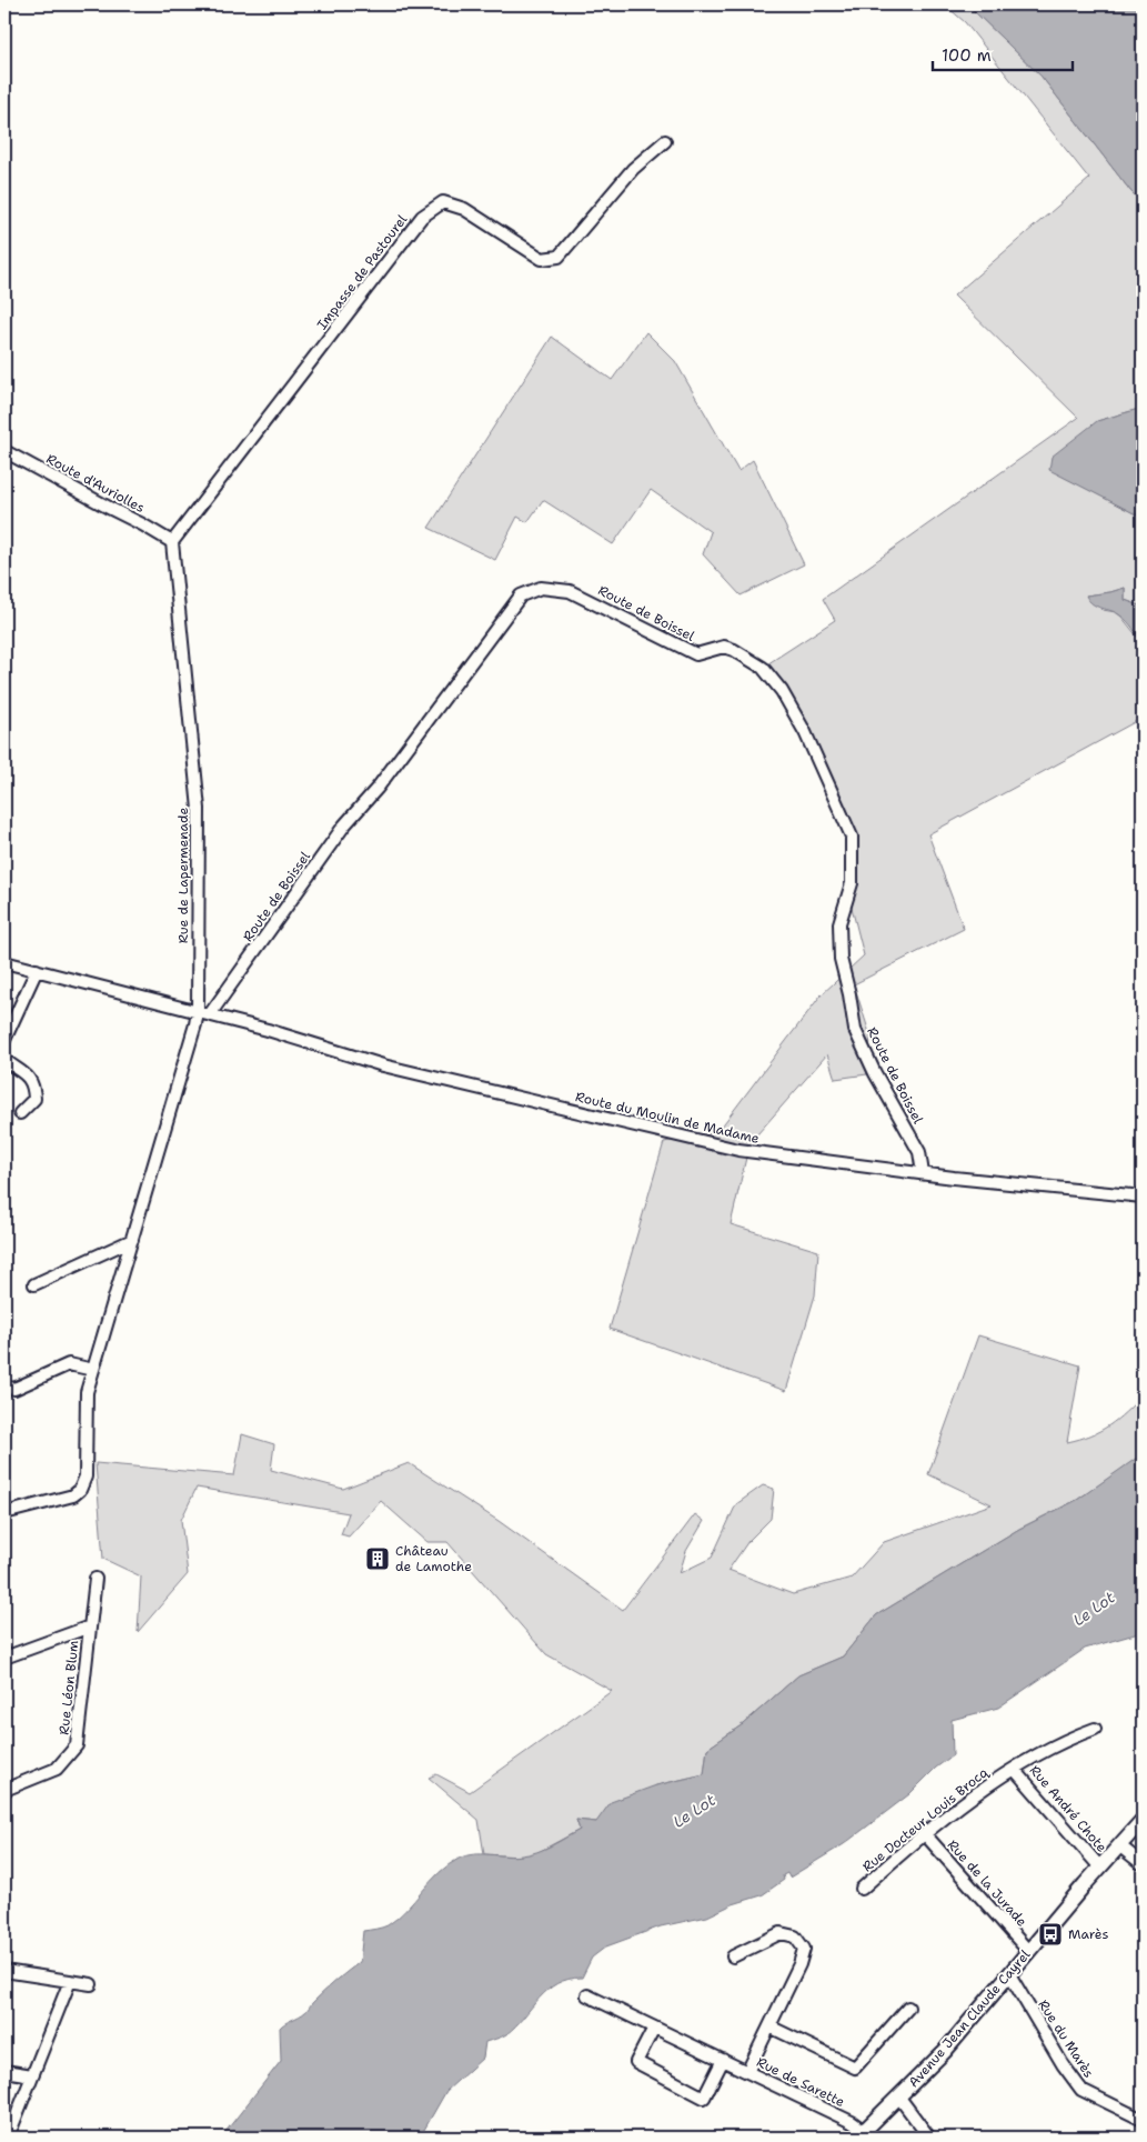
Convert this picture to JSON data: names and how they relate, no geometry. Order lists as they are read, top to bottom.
{
  "streets": {
    "main road": ["Avenue Jean Claude Cayrel"],
    "street": [
      "Impasse de Pastourel",
      "Route d'Auriolles",
      "Route de Boissel",
      "Rue de Lapermenade",
      "Route du Moulin de Madame",
      "Rue Léon Blum",
      "Rue André Chote",
      "Rue Docteur Louis Brocq",
      "Rue de la Jurade",
      "Rue du Marès",
      "Rue de Sarette"
    ]
  },
  "crossings": [
    ["Impasse de Pastourel", "Route d'Auriolles"],
    ["Impasse de Pastourel", "Rue de Lapermenade"],
    ["Route d'Auriolles", "Rue de Lapermenade"],
    ["Route de Boissel", "Route du Moulin de Madame"],
    ["Rue de Lapermenade", "Route du Moulin de Madame"],
    ["Rue André Chote", "Rue Docteur Louis Brocq"],
    ["Rue André Chote", "Avenue Jean Claude Cayrel"],
    ["Rue Docteur Louis Brocq", "Rue de la Jurade"],
    ["Rue de la Jurade", "Avenue Jean Claude Cayrel"],
    ["Avenue Jean Claude Cayrel", "Rue du Marès"],
    ["Avenue Jean Claude Cayrel", "Rue de Sarette"]
  ],
  "water": ["Le Lot"],
  "places": {
    "building": ["Château de Lamothe"],
    "bus stop": ["Marès"]
  },
  "scale_bar": "100 m"
}
